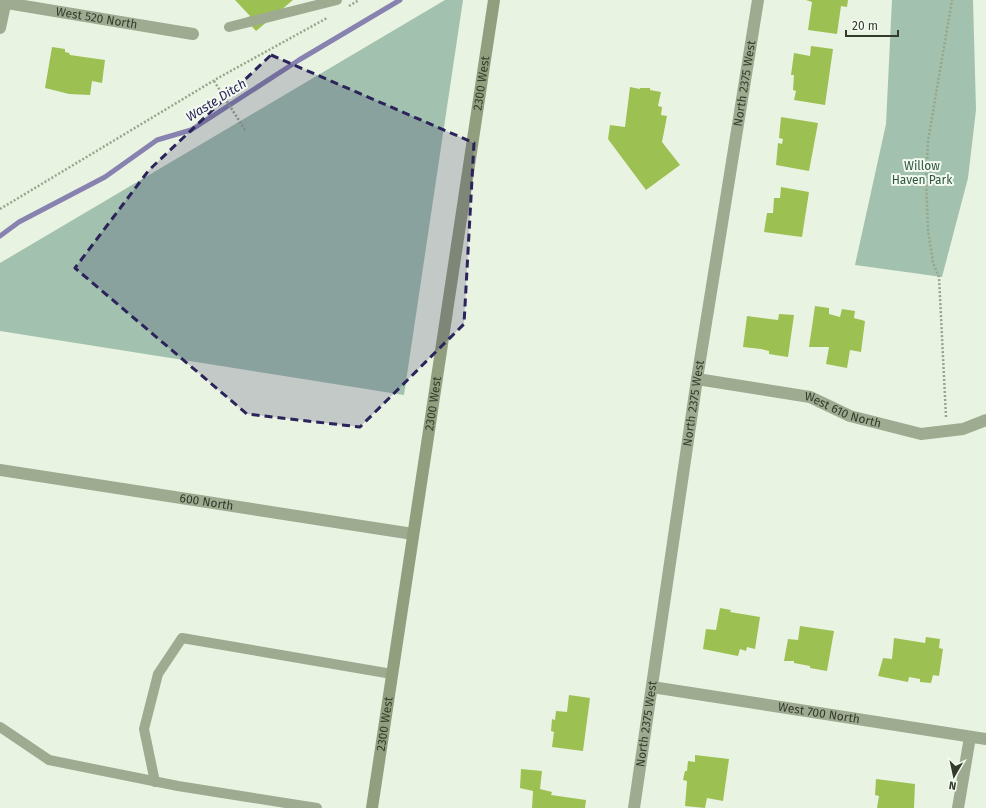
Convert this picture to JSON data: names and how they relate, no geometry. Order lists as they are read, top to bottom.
{
  "streets": {
    "main road": ["2300 West"],
    "street": [
      "West 520 North",
      "North 2375 West",
      "West 610 North",
      "600 North",
      "West 700 North"
    ]
  },
  "crossings": [
    ["2300 West", "600 North"],
    ["North 2375 West", "West 610 North"],
    ["North 2375 West", "West 700 North"]
  ],
  "water": ["Waste Ditch"],
  "parks": ["Willow Haven Park"],
  "scale_bar": "20 m",
  "north": "bottom"
}
